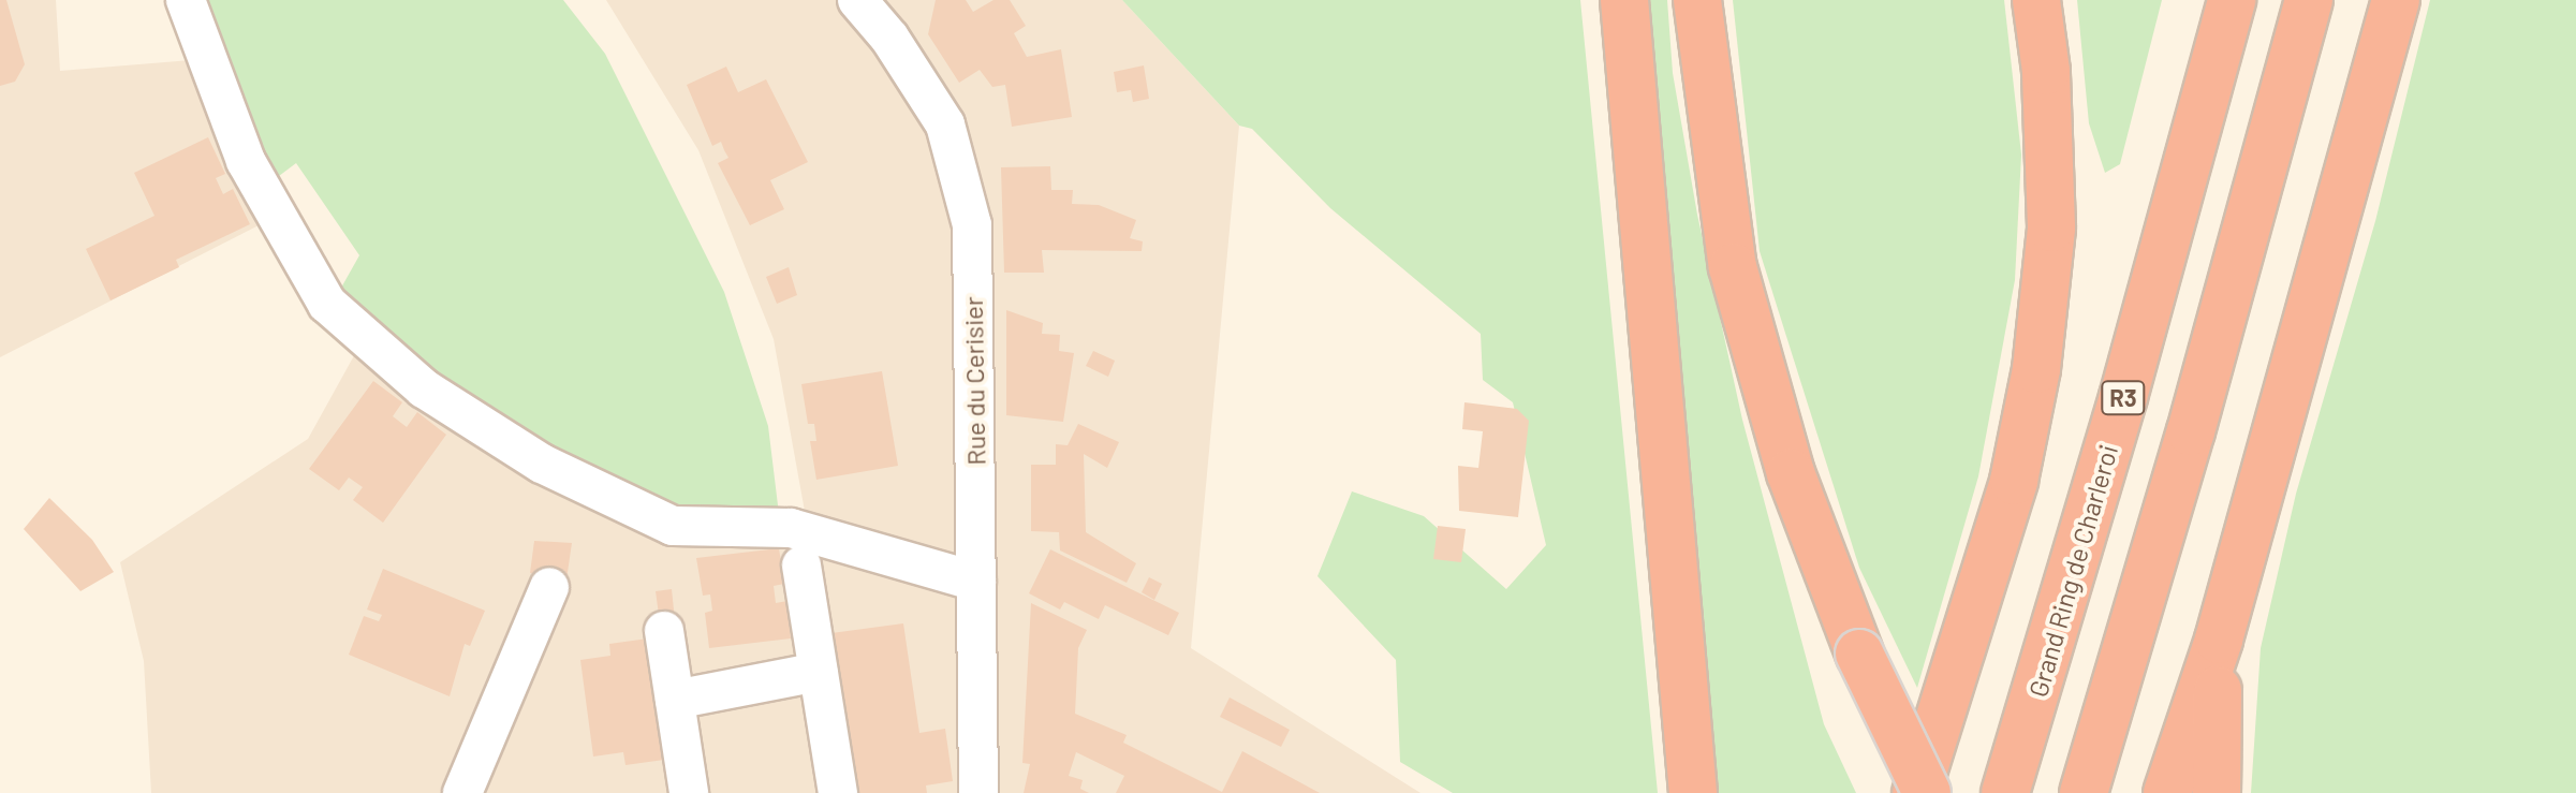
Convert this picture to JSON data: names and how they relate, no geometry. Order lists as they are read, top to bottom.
{
  "streets": {
    "highway": ["R3", "Grand Ring de Charleroi"],
    "street": ["Rue du Cerisier"]
  }
}
